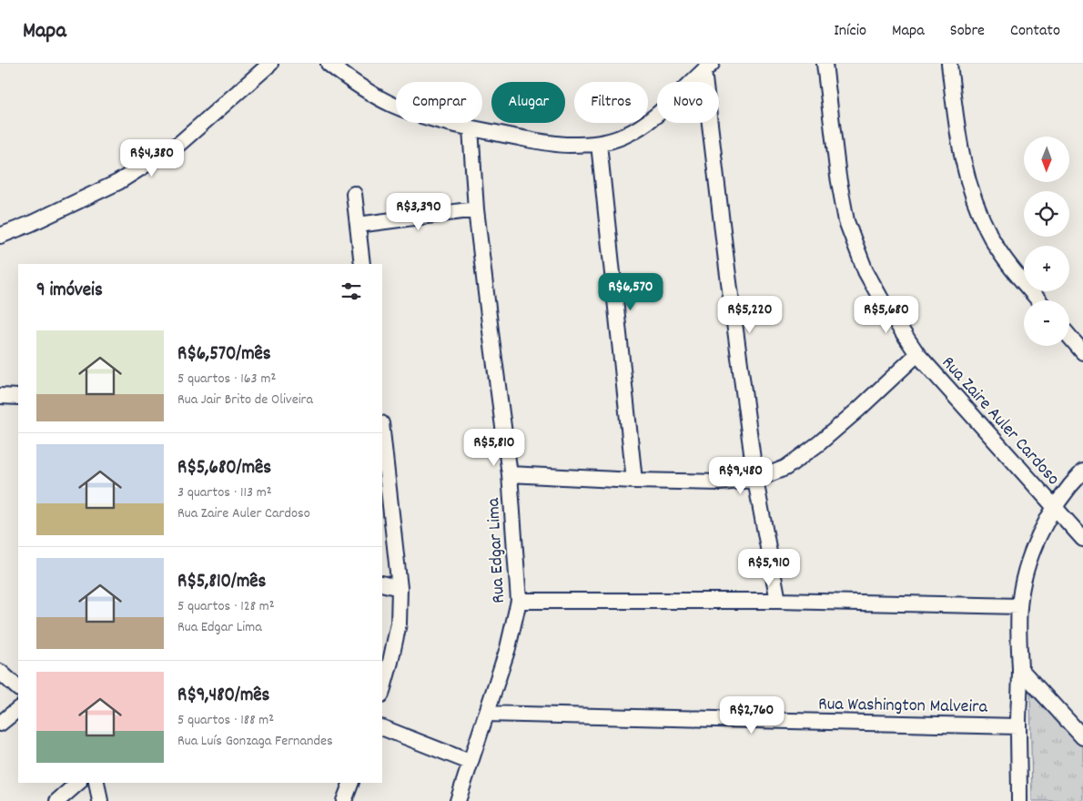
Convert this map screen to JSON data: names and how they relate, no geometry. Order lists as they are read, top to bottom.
{
  "streets": {
    "street": ["Rua Zaire Auler Cardoso", "Rua Edgar Lima", "Rua Washington Malveira"]
  },
  "crossings": [
    ["Rua Edgar Lima", "Rua Washington Malveira"]
  ],
  "north": "bottom",
  "page": {
    "header": "Mapa",
    "nav": [
      "Início",
      "Mapa",
      "Sobre",
      "Contato"
    ],
    "chip": [
      "Comprar",
      "Alugar",
      "Filtros",
      "Novo"
    ],
    "map_buttons": ["+", "−"],
    "price": [
      "R$4,380",
      "R$3,390",
      "R$6,570",
      "R$5,220",
      "R$5,680",
      "R$5,810",
      "R$9,480",
      "R$5,910",
      "R$2,760"
    ],
    "heading": "9 imóveis",
    "list": [
      {
        "name": "R$6,570/mês",
        "note": "5 quartos · 163 m² · Rua Jair Brito de Oliveira"
      },
      {
        "name": "R$5,680/mês",
        "note": "3 quartos · 113 m² · Rua Zaire Auler Cardoso"
      },
      {
        "name": "R$5,810/mês",
        "note": "5 quartos · 128 m² · Rua Edgar Lima"
      },
      {
        "name": "R$9,480/mês",
        "note": "5 quartos · 188 m² · Rua Luís Gonzaga Fernandes"
      }
    ]
  }
}
